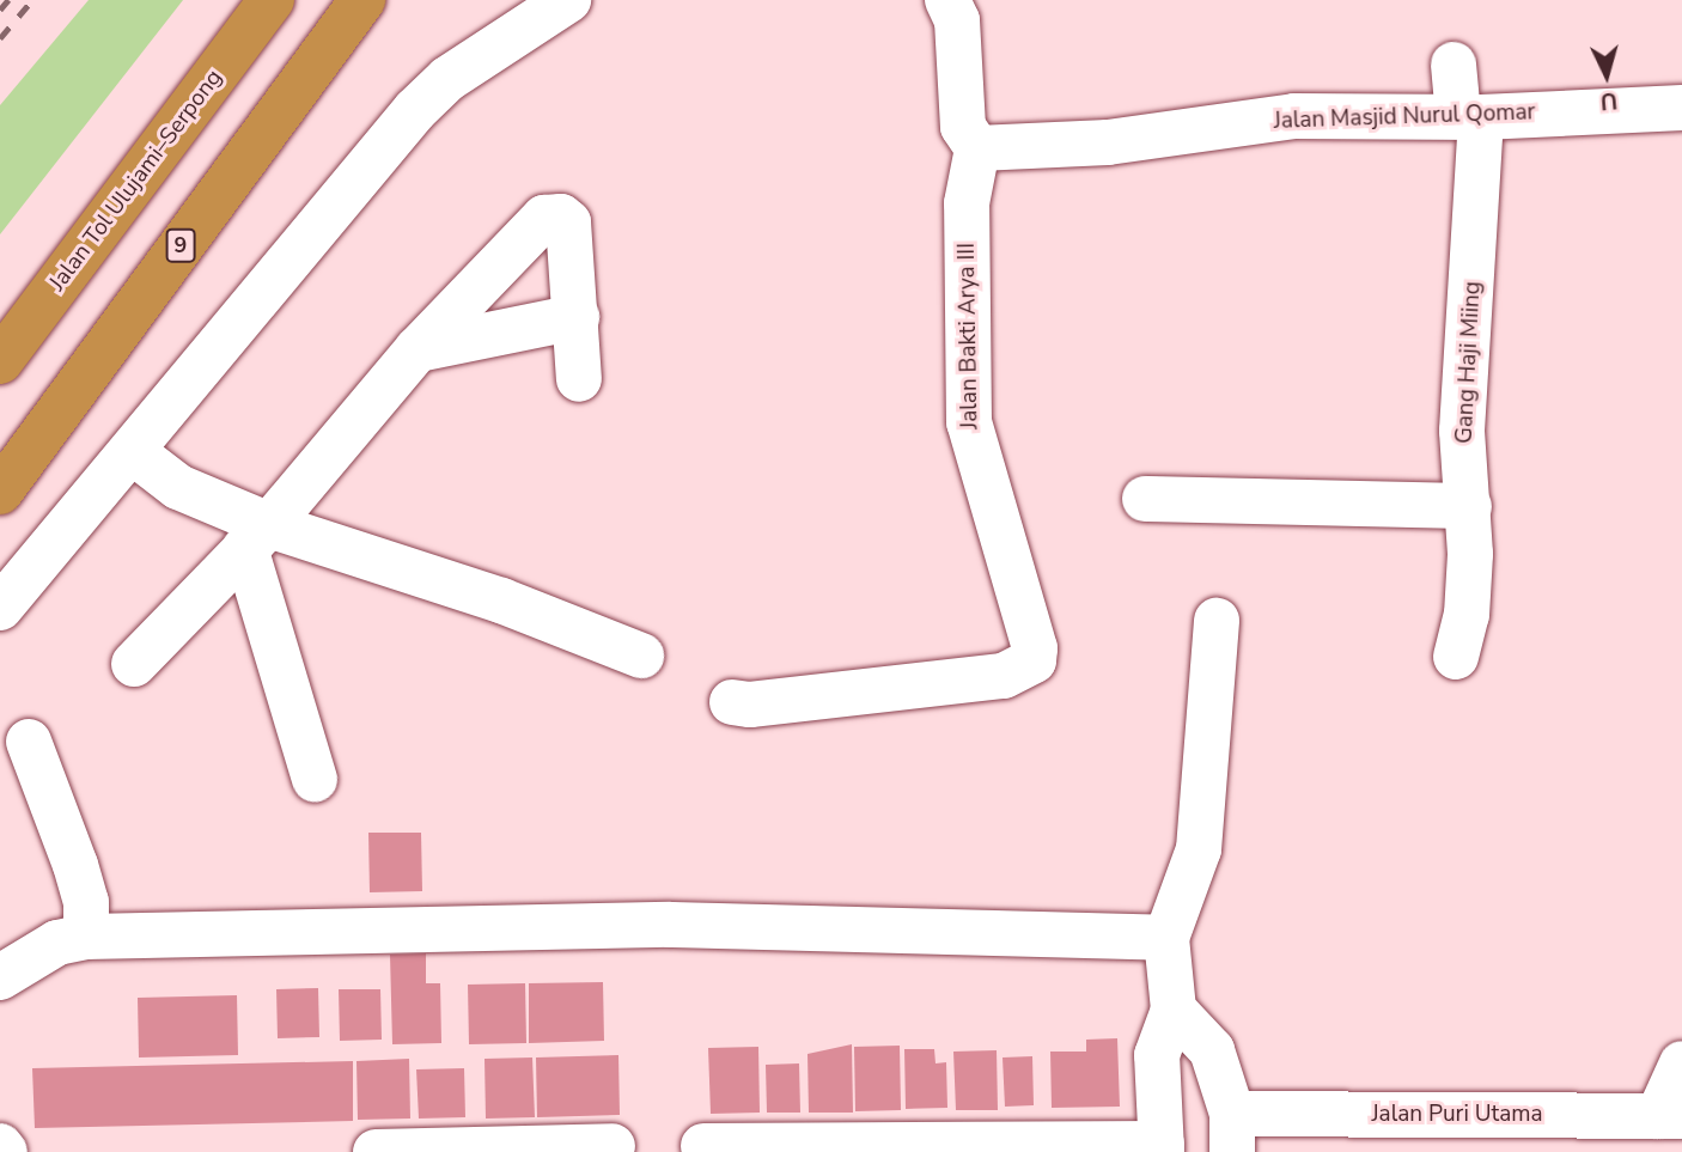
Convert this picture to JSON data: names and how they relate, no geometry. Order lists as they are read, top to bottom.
{
  "streets": {
    "highway": ["Jalan Tol Ulujami–Serpong", "9"],
    "street": [
      "Jalan Masjid Nurul Qomar",
      "Jalan Bakti Arya III",
      "Gang Haji Miing",
      "Jalan Puri Utama"
    ]
  },
  "crossings": [
    ["Jalan Masjid Nurul Qomar", "Jalan Bakti Arya III"],
    ["Jalan Masjid Nurul Qomar", "Gang Haji Miing"]
  ],
  "north": "bottom"
}
